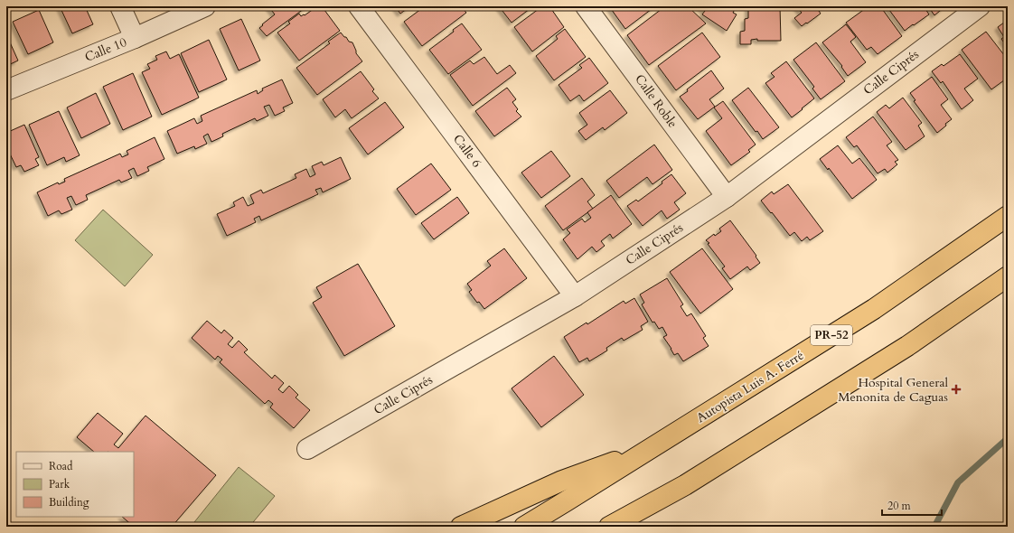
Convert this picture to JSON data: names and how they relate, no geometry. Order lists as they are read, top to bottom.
{
  "streets": {
    "highway": ["PR-52", "Autopista Luis A. Ferré"],
    "street": [
      "Calle 10",
      "Calle Ciprés",
      "Calle Roble",
      "Calle 6"
    ]
  },
  "crossings": [
    ["Calle Ciprés", "Calle Roble"],
    ["Calle Ciprés", "Calle 6"]
  ],
  "places": {
    "health": ["Hospital General Menonita de Caguas"]
  },
  "legend": ["Road", "Park", "Building"],
  "scale_bar": "20 m"
}
